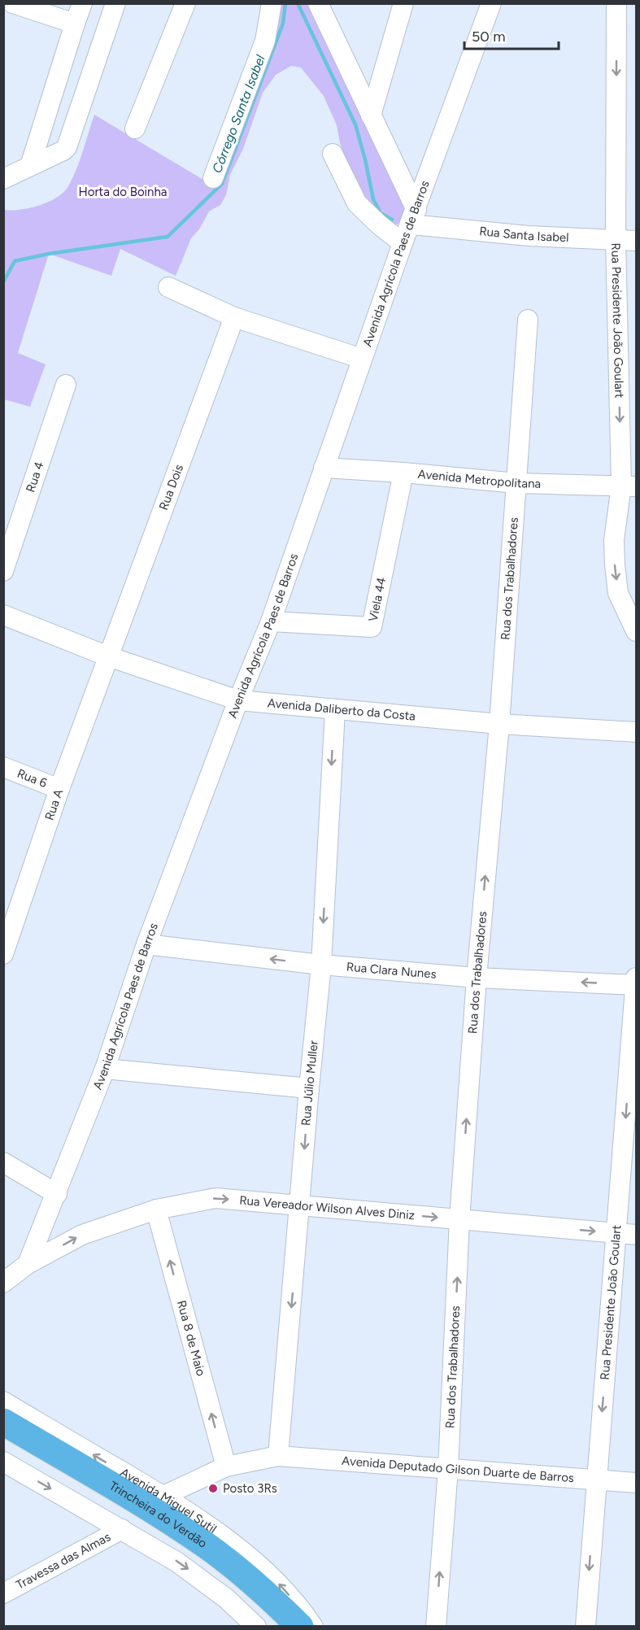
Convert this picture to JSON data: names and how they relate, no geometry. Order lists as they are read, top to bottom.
{
  "streets": {
    "highway": ["Trincheira do Verdão"],
    "street": [
      "Rua Santa Isabel",
      "Avenida Agrícola Paes de Barros",
      "Rua Presidente João Goulart",
      "Rua 4",
      "Avenida Metropolitana",
      "Rua Dois",
      "Rua dos Trabalhadores",
      "Viela 44",
      "Avenida Daliberto da Costa",
      "Rua 6",
      "Rua A",
      "Rua Clara Nunes",
      "Rua Júlio Muller",
      "Rua Vereador Wilson Alves Diniz",
      "Rua 8 de Maio",
      "Avenida Deputado Gilson Duarte de Barros",
      "Avenida Miguel Sutil",
      "Travessa das Almas"
    ]
  },
  "crossings": [
    ["Rua Santa Isabel", "Avenida Agrícola Paes de Barros"],
    ["Rua Santa Isabel", "Rua Presidente João Goulart"],
    ["Avenida Agrícola Paes de Barros", "Avenida Metropolitana"],
    ["Avenida Agrícola Paes de Barros", "Viela 44"],
    ["Avenida Agrícola Paes de Barros", "Avenida Daliberto da Costa"],
    ["Avenida Agrícola Paes de Barros", "Rua Clara Nunes"],
    ["Avenida Agrícola Paes de Barros", "Rua Vereador Wilson Alves Diniz"],
    ["Rua Presidente João Goulart", "Avenida Metropolitana"],
    ["Rua Presidente João Goulart", "Rua Clara Nunes"],
    ["Rua Presidente João Goulart", "Rua Vereador Wilson Alves Diniz"],
    ["Rua Presidente João Goulart", "Avenida Deputado Gilson Duarte de Barros"],
    ["Avenida Metropolitana", "Rua dos Trabalhadores"],
    ["Avenida Metropolitana", "Viela 44"],
    ["Rua Dois", "Avenida Daliberto da Costa"],
    ["Rua Dois", "Rua A"],
    ["Rua dos Trabalhadores", "Avenida Daliberto da Costa"],
    ["Rua dos Trabalhadores", "Rua Clara Nunes"],
    ["Rua dos Trabalhadores", "Rua Vereador Wilson Alves Diniz"],
    ["Rua dos Trabalhadores", "Avenida Deputado Gilson Duarte de Barros"],
    ["Avenida Daliberto da Costa", "Rua A"],
    ["Avenida Daliberto da Costa", "Rua Júlio Muller"],
    ["Rua 6", "Rua A"],
    ["Rua Clara Nunes", "Rua Júlio Muller"],
    ["Rua Júlio Muller", "Rua Vereador Wilson Alves Diniz"],
    ["Rua Júlio Muller", "Avenida Deputado Gilson Duarte de Barros"],
    ["Rua Vereador Wilson Alves Diniz", "Rua 8 de Maio"],
    ["Rua 8 de Maio", "Avenida Deputado Gilson Duarte de Barros"],
    ["Avenida Deputado Gilson Duarte de Barros", "Avenida Miguel Sutil"]
  ],
  "one_way": [
    "Rua Presidente João Goulart",
    "Rua dos Trabalhadores",
    "Rua Júlio Muller",
    "Rua Vereador Wilson Alves Diniz",
    "Rua 8 de Maio"
  ],
  "water": ["Córrego Santa Isabel"],
  "parks": ["Horta do Boinha"],
  "places": ["Posto 3Rs"],
  "scale_bar": "50 m"
}
